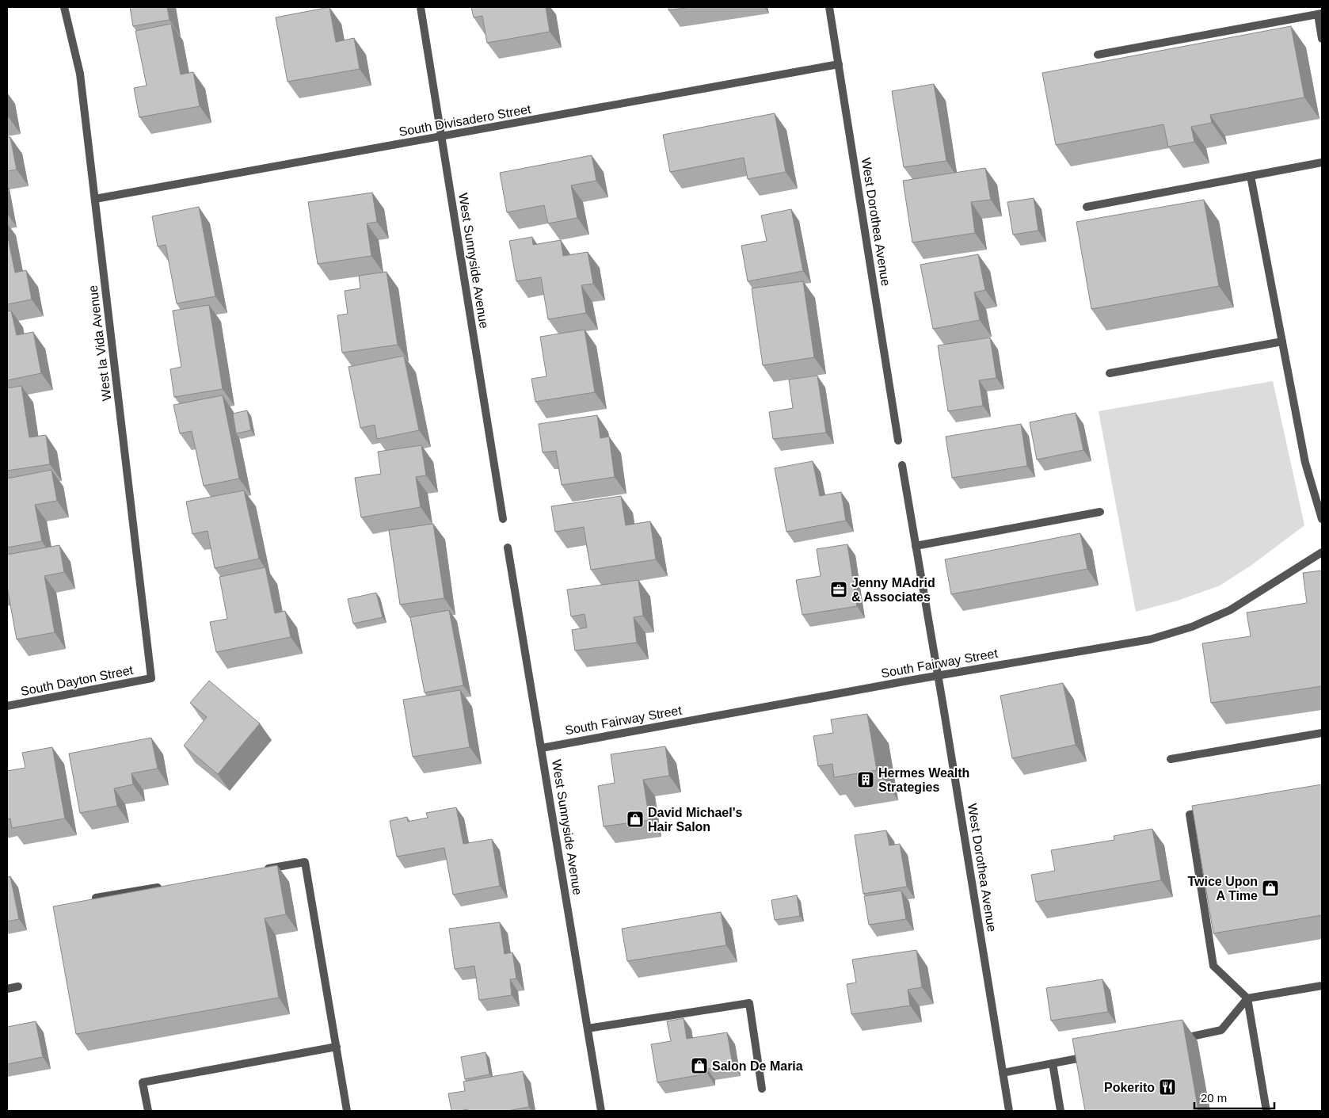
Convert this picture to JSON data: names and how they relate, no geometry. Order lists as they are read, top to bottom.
{
  "streets": {
    "street": [
      "South Divisadero Street",
      "West Dorothea Avenue",
      "West Sunnyside Avenue",
      "West la Vida Avenue",
      "South Fairway Street",
      "South Dayton Street"
    ]
  },
  "crossings": [
    ["South Divisadero Street", "West Dorothea Avenue"],
    ["South Divisadero Street", "West Sunnyside Avenue"],
    ["South Divisadero Street", "West la Vida Avenue"],
    ["West Dorothea Avenue", "South Fairway Street"],
    ["West Sunnyside Avenue", "South Fairway Street"],
    ["West la Vida Avenue", "South Dayton Street"]
  ],
  "places": {
    "office": ["Jenny MAdrid & Associates"],
    "building": ["Hermes Wealth Strategies"],
    "shop": ["David Michael's Hair Salon", "Twice Upon A Time", "Salon De Maria"],
    "restaurant": ["Pokerito"]
  },
  "scale_bar": "20 m"
}
